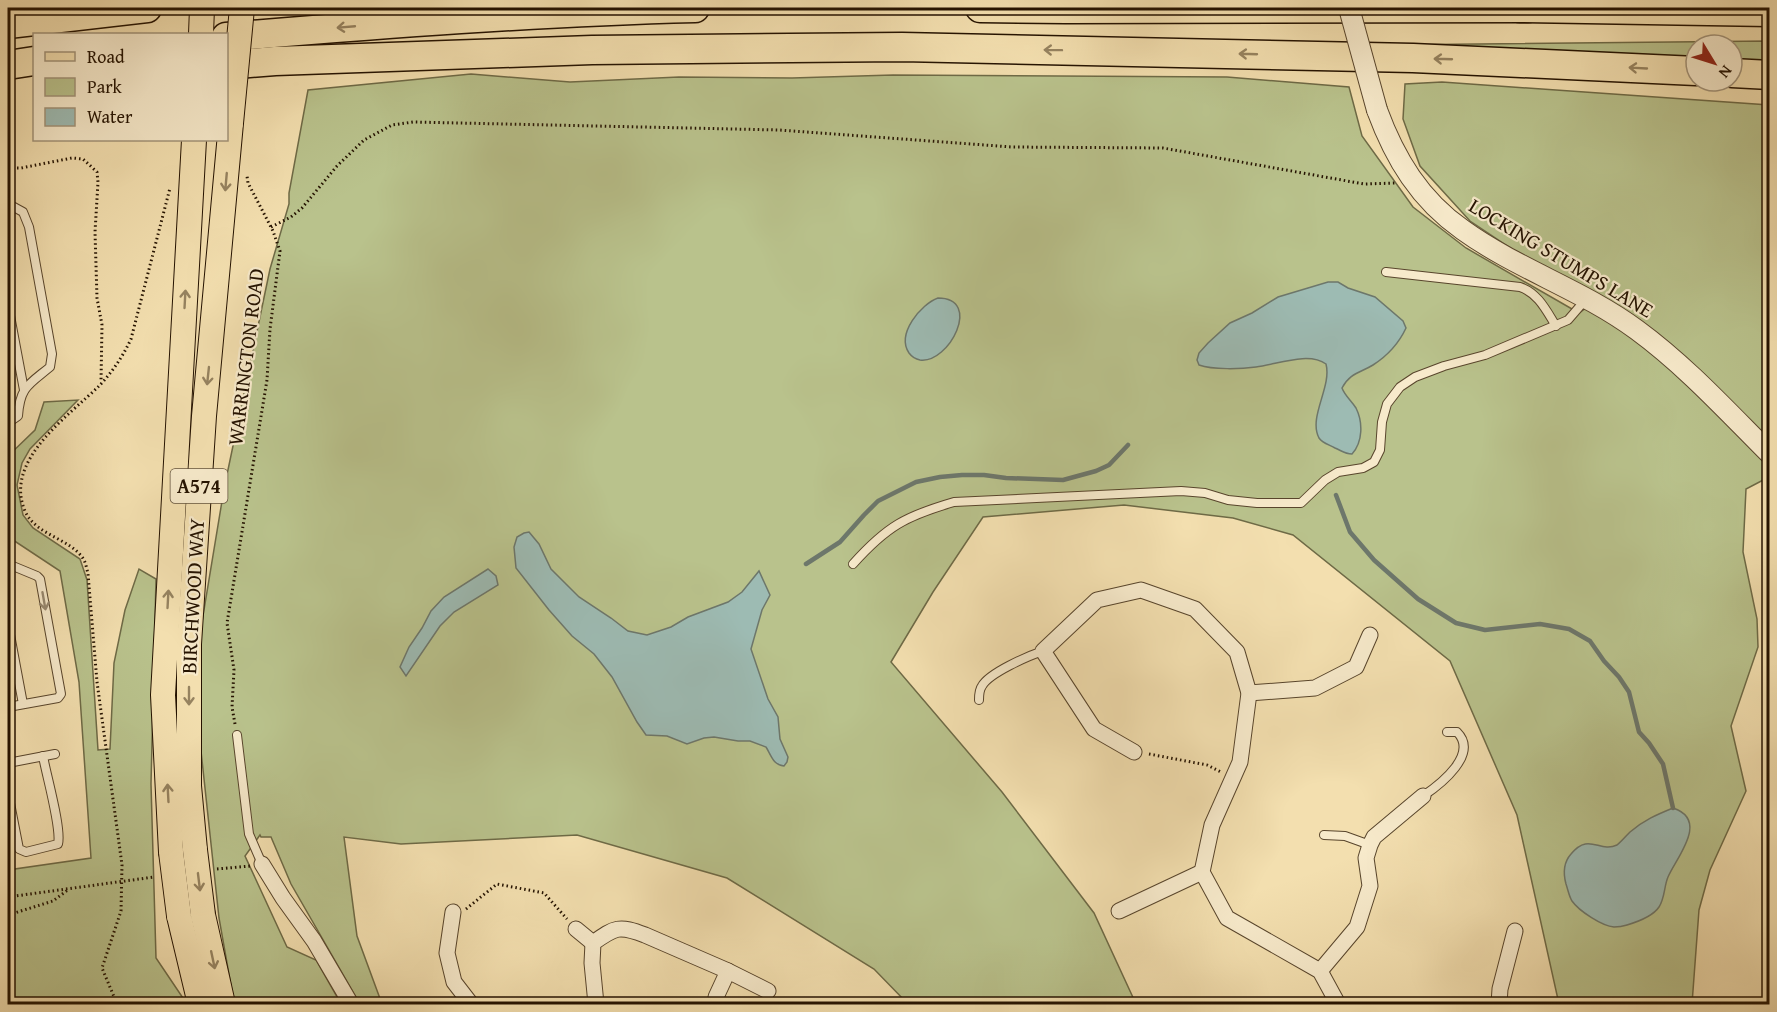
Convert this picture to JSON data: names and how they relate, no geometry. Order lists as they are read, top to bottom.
{
  "streets": {
    "main road": ["A574", "BIRCHWOOD WAY"],
    "street": ["LOCKING STUMPS LANE"],
    "path": ["WARRINGTON ROAD"]
  },
  "legend": ["Road", "Park", "Water"],
  "north": "bottom right"
}
